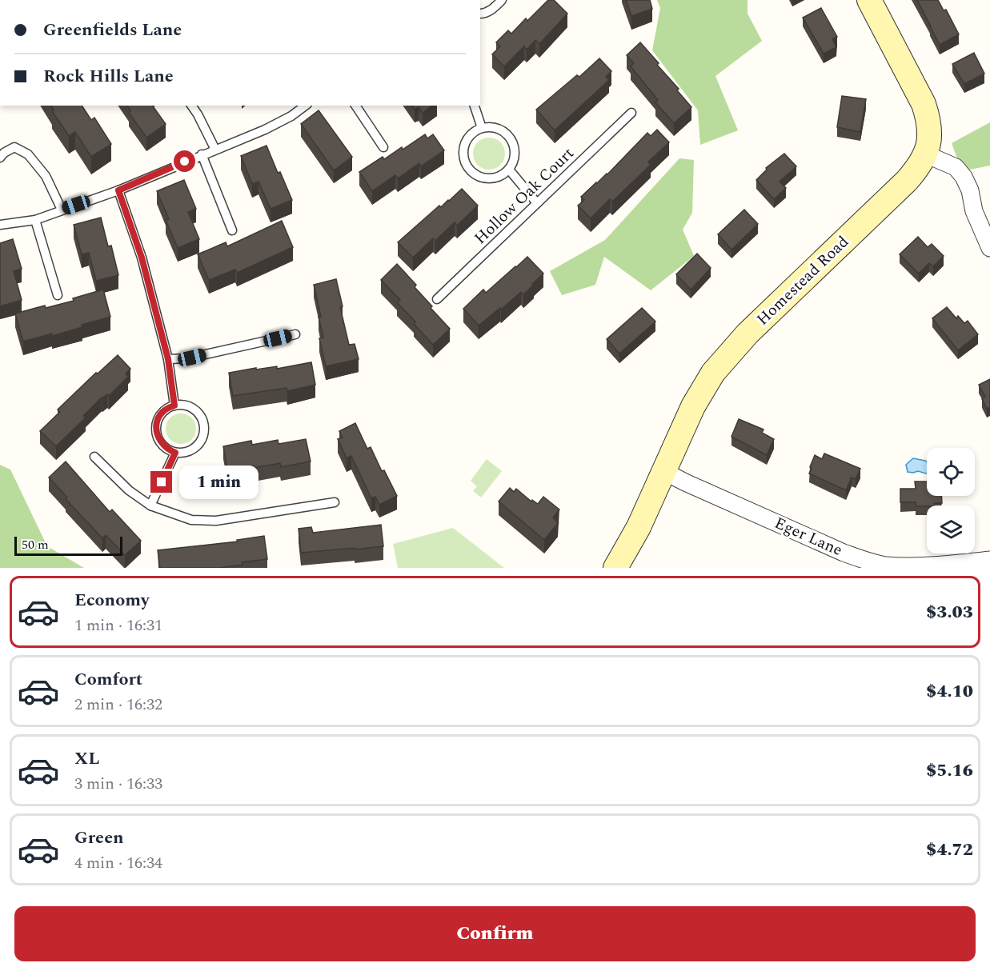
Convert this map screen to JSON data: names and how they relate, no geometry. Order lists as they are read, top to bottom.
{
  "streets": {
    "street": ["Homestead Road", "Eger Lane"],
    "lane": ["Hollow Oak Court"]
  },
  "crossings": [
    ["Homestead Road", "Eger Lane"]
  ],
  "scale_bar": "50 m",
  "page": {
    "banner": ["Greenfields Lane", "Rock Hills Lane"],
    "bubble": "1 min",
    "scale": "50 m",
    "list": [
      {
        "name": "Economy",
        "note": "1 min · 16:31",
        "value": "$3.03"
      },
      {
        "name": "Comfort",
        "note": "2 min · 16:32",
        "value": "$4.10"
      },
      {
        "name": "XL",
        "note": "3 min · 16:33",
        "value": "$5.16"
      },
      {
        "name": "Green",
        "note": "4 min · 16:34",
        "value": "$4.72"
      }
    ],
    "buttons": "Confirm"
  }
}
